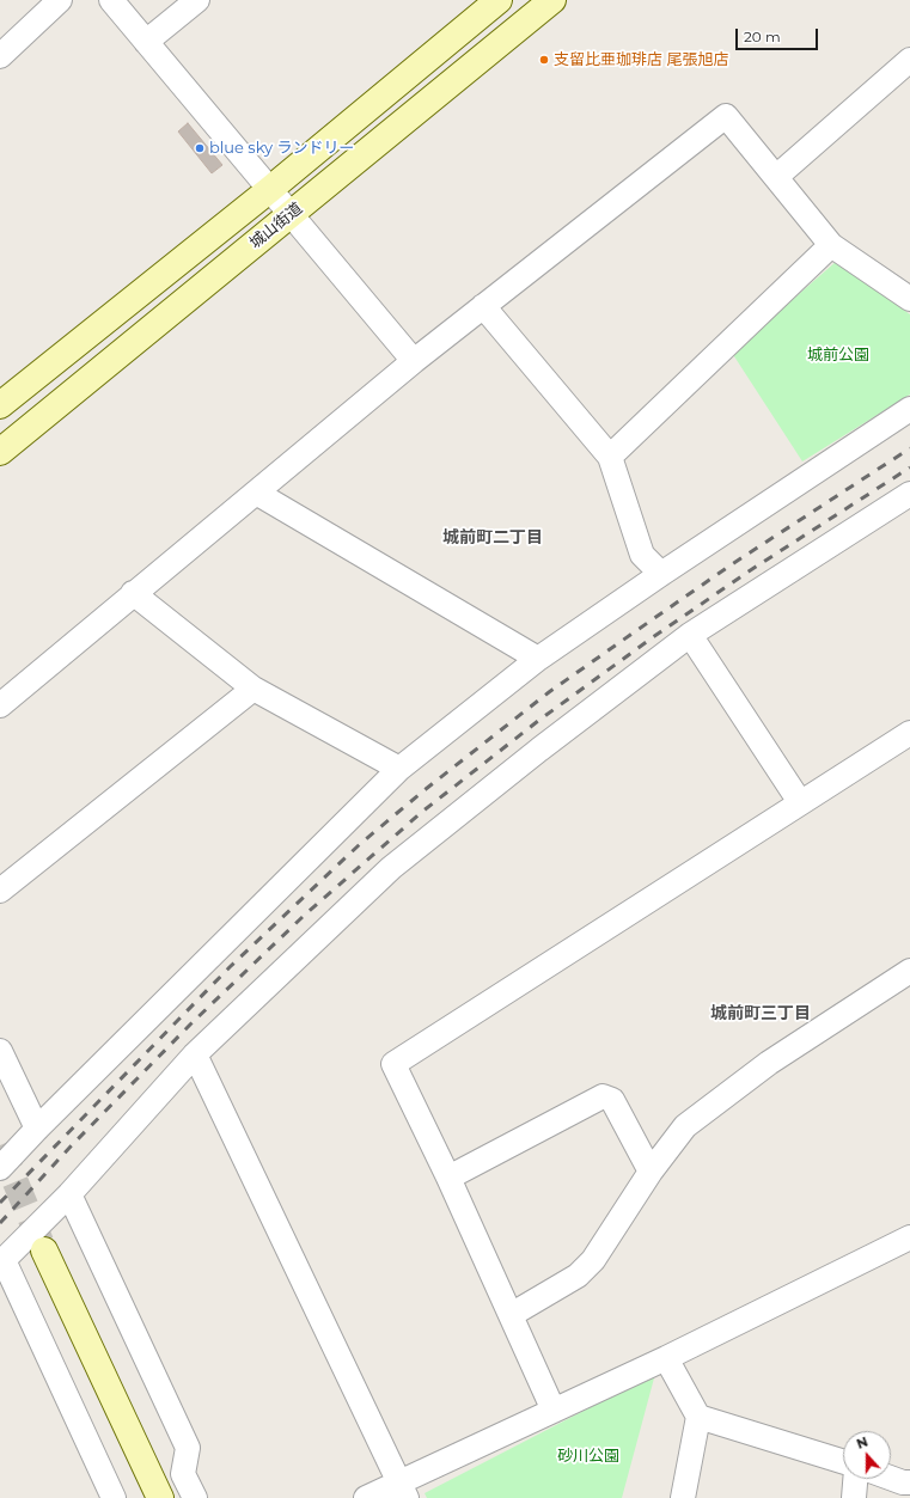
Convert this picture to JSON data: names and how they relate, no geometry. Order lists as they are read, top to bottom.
{
  "streets": {
    "street": ["城山街道"]
  },
  "districts": ["城前町二丁目", "城前町三丁目"],
  "parks": ["城前公園", "砂川公園"],
  "places": ["支留比亜珈琲店 尾張旭店", "blue sky ランドリー"],
  "scale_bar": "20 m",
  "north": "top"
}
